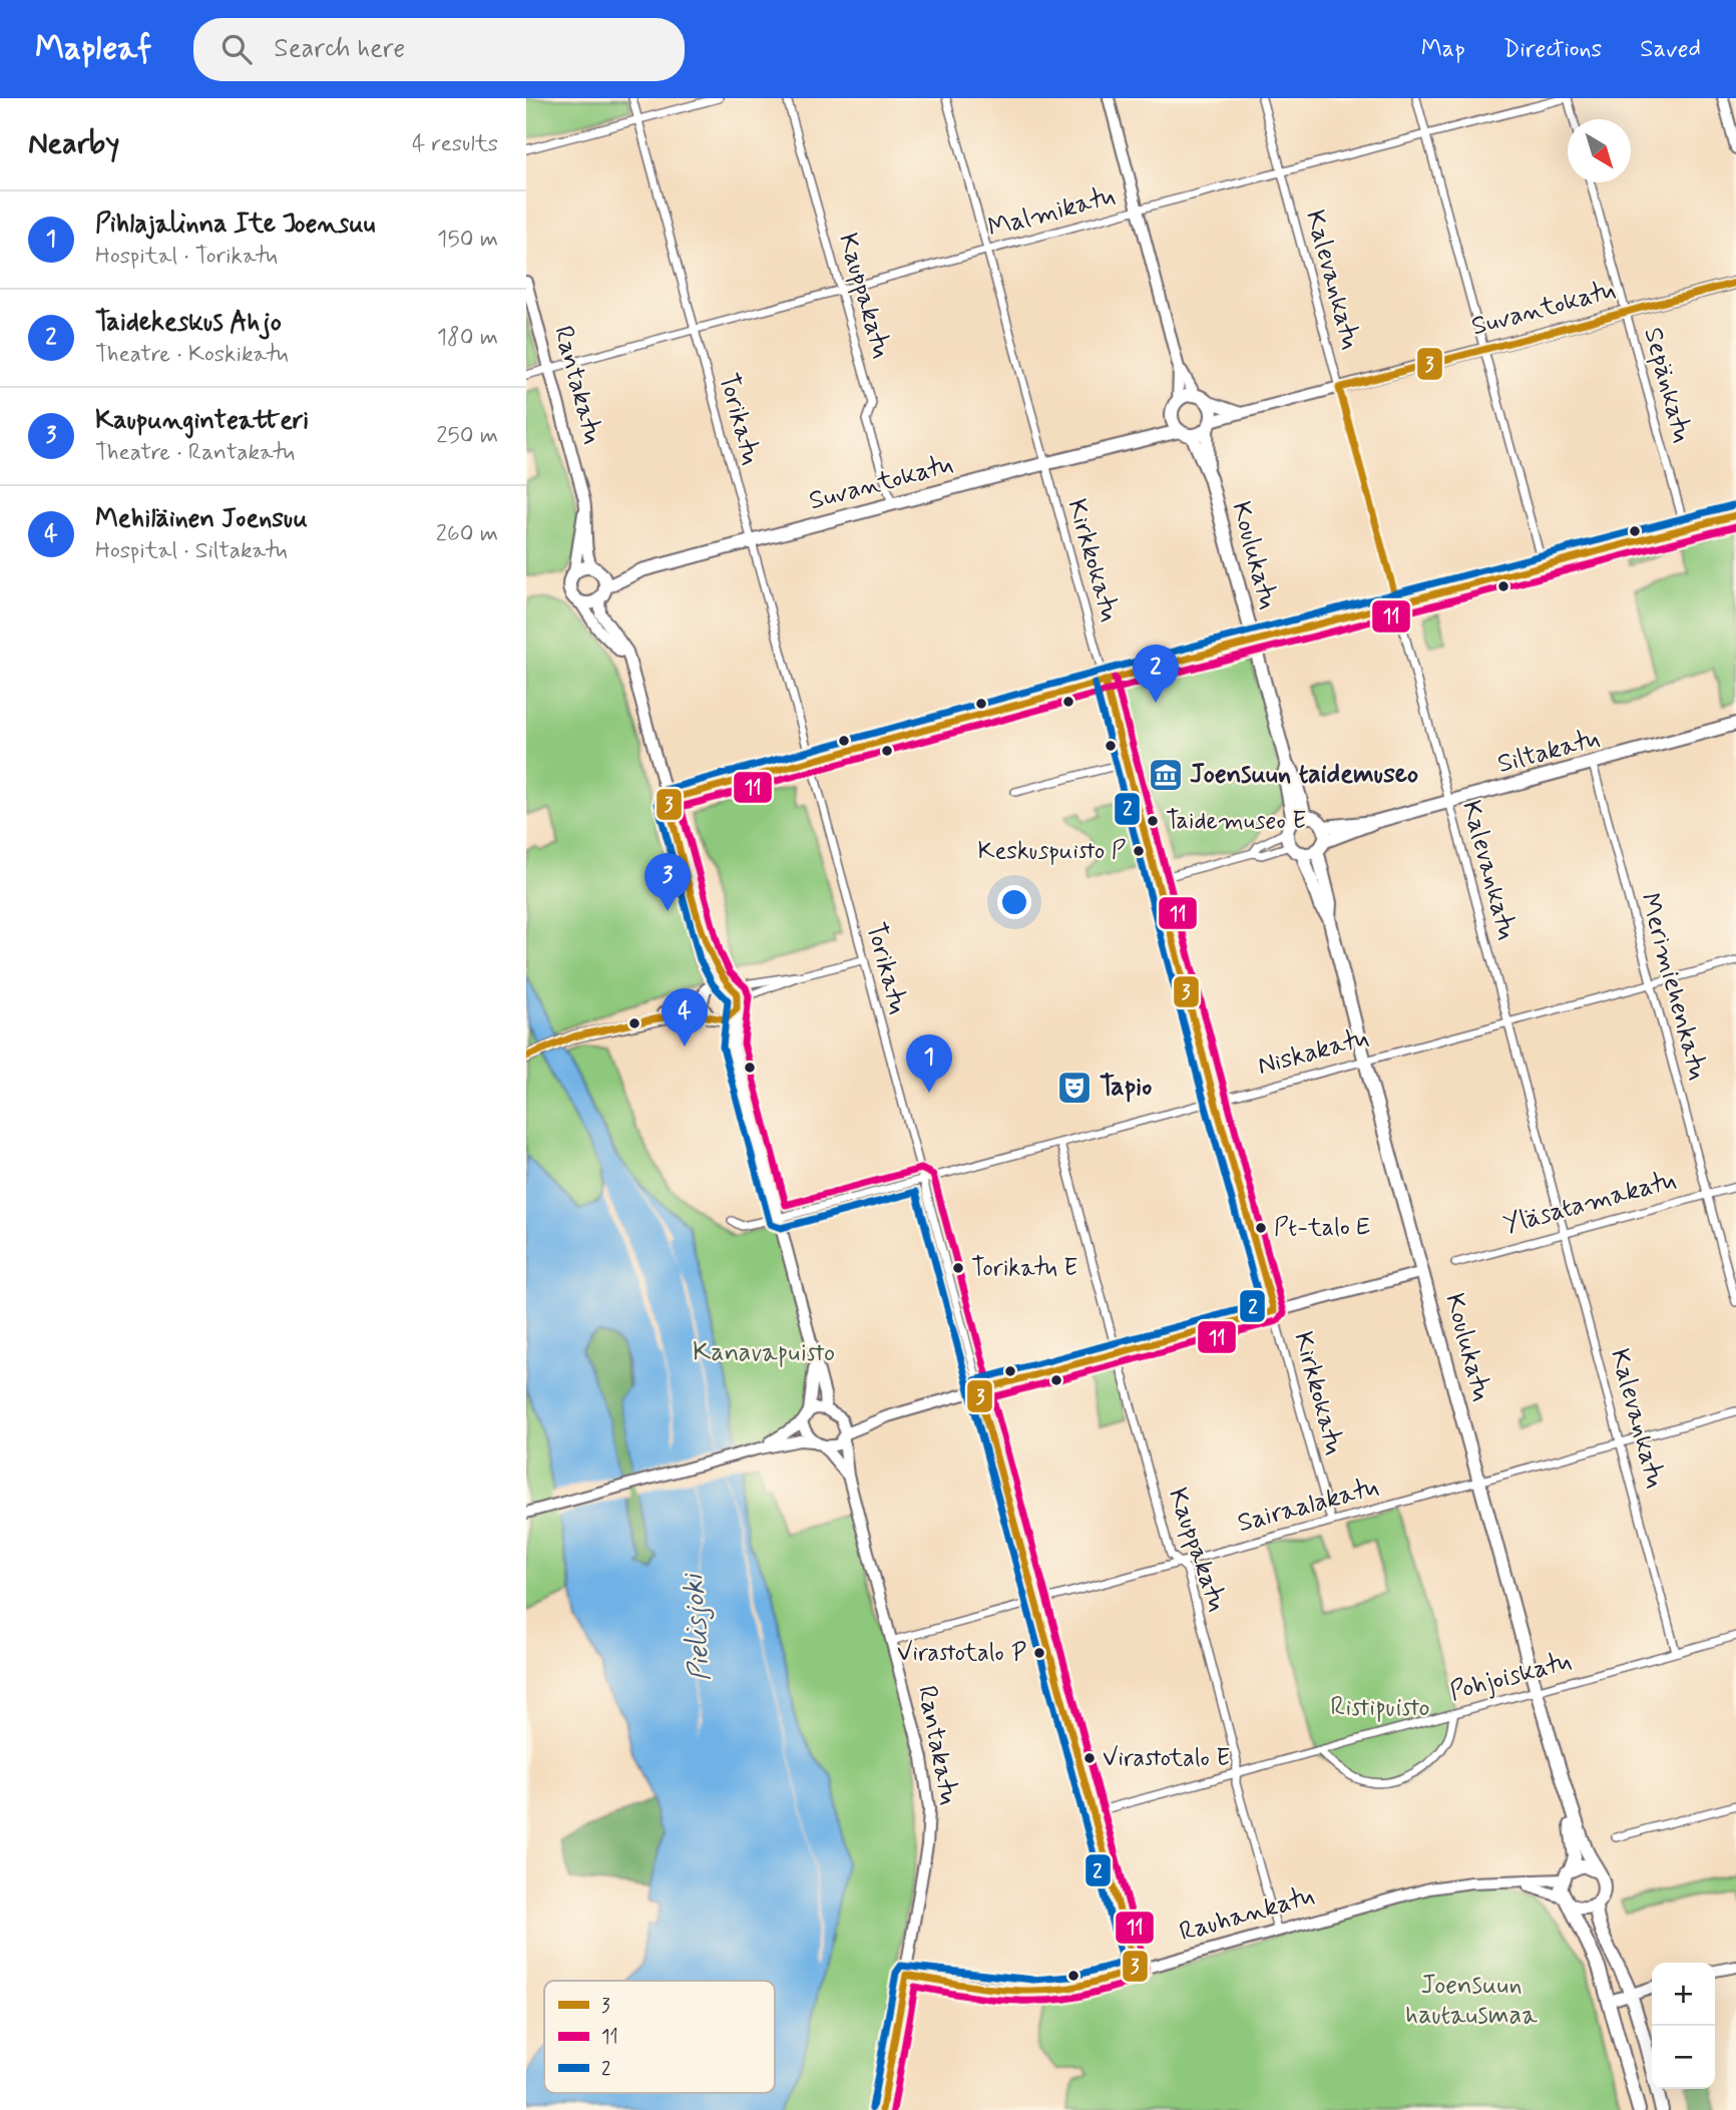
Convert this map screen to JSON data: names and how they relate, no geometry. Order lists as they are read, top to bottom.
{
  "streets": {
    "main road": [
      "Suvantokatu",
      "Rantakatu",
      "Koulukatu",
      "Siltakatu",
      "Rauhankatu"
    ],
    "street": [
      "Malmikatu",
      "Kalevankatu",
      "Kauppakatu",
      "Sepänkatu",
      "Torikatu",
      "Kirkkokatu",
      "Merimiehenkatu",
      "Niskakatu",
      "Yläsatamakatu",
      "Sairaalakatu",
      "Pohjoiskatu"
    ]
  },
  "crossings": [
    ["Malmikatu", "Kalevankatu"],
    ["Malmikatu", "Kauppakatu"],
    ["Malmikatu", "Rantakatu"],
    ["Malmikatu", "Torikatu"],
    ["Malmikatu", "Kirkkokatu"],
    ["Kalevankatu", "Suvantokatu"],
    ["Kalevankatu", "Siltakatu"],
    ["Kalevankatu", "Niskakatu"],
    ["Kalevankatu", "Yläsatamakatu"],
    ["Kalevankatu", "Sairaalakatu"],
    ["Kalevankatu", "Pohjoiskatu"],
    ["Kauppakatu", "Suvantokatu"],
    ["Kauppakatu", "Niskakatu"],
    ["Kauppakatu", "Sairaalakatu"],
    ["Kauppakatu", "Pohjoiskatu"],
    ["Kauppakatu", "Rauhankatu"],
    ["Suvantokatu", "Rantakatu"],
    ["Suvantokatu", "Sepänkatu"],
    ["Suvantokatu", "Torikatu"],
    ["Suvantokatu", "Koulukatu"],
    ["Suvantokatu", "Kirkkokatu"],
    ["Rantakatu", "Sairaalakatu"],
    ["Rantakatu", "Rauhankatu"],
    ["Torikatu", "Niskakatu"],
    ["Torikatu", "Sairaalakatu"],
    ["Torikatu", "Pohjoiskatu"],
    ["Torikatu", "Rauhankatu"],
    ["Koulukatu", "Siltakatu"],
    ["Koulukatu", "Niskakatu"],
    ["Koulukatu", "Sairaalakatu"],
    ["Koulukatu", "Pohjoiskatu"],
    ["Koulukatu", "Rauhankatu"],
    ["Kirkkokatu", "Niskakatu"],
    ["Kirkkokatu", "Sairaalakatu"],
    ["Siltakatu", "Merimiehenkatu"],
    ["Merimiehenkatu", "Niskakatu"],
    ["Merimiehenkatu", "Yläsatamakatu"]
  ],
  "water": ["Pielisjoki"],
  "parks": ["Kanavapuisto", "Ristipuisto", "Joensuun hautausmaa"],
  "places": {
    "museum": ["Joensuun taidemuseo"],
    "other": [
      "Taidemuseo E",
      "Keskuspuisto P",
      "Pt-talo E",
      "Torikatu E",
      "Virastotalo P",
      "Virastotalo E"
    ],
    "theatre": ["Tapio"]
  },
  "lines": ["transit line 3", "transit line 2", "transit line 11"],
  "legend": ["3", "11", "2"],
  "north": "bottom right",
  "page": {
    "header": "Mapleaf",
    "search": "Search here",
    "nav": ["Map", "Directions", "Saved"],
    "heading": ["Nearby", "4 results"],
    "list": [
      {
        "mark": "1",
        "name": "Pihlajalinna Ite Joensuu",
        "note": "Hospital · Torikatu",
        "value": "150 m"
      },
      {
        "mark": "2",
        "name": "Taidekeskus Ahjo",
        "note": "Theatre · Koskikatu",
        "value": "180 m"
      },
      {
        "mark": "3",
        "name": "Kaupunginteatteri",
        "note": "Theatre · Rantakatu",
        "value": "250 m"
      },
      {
        "mark": "4",
        "name": "Mehiläinen Joensuu",
        "note": "Hospital · Siltakatu",
        "value": "260 m"
      }
    ],
    "pins": [
      "2",
      "3",
      "4",
      "1"
    ],
    "map_buttons": ["+", "−"]
  }
}
